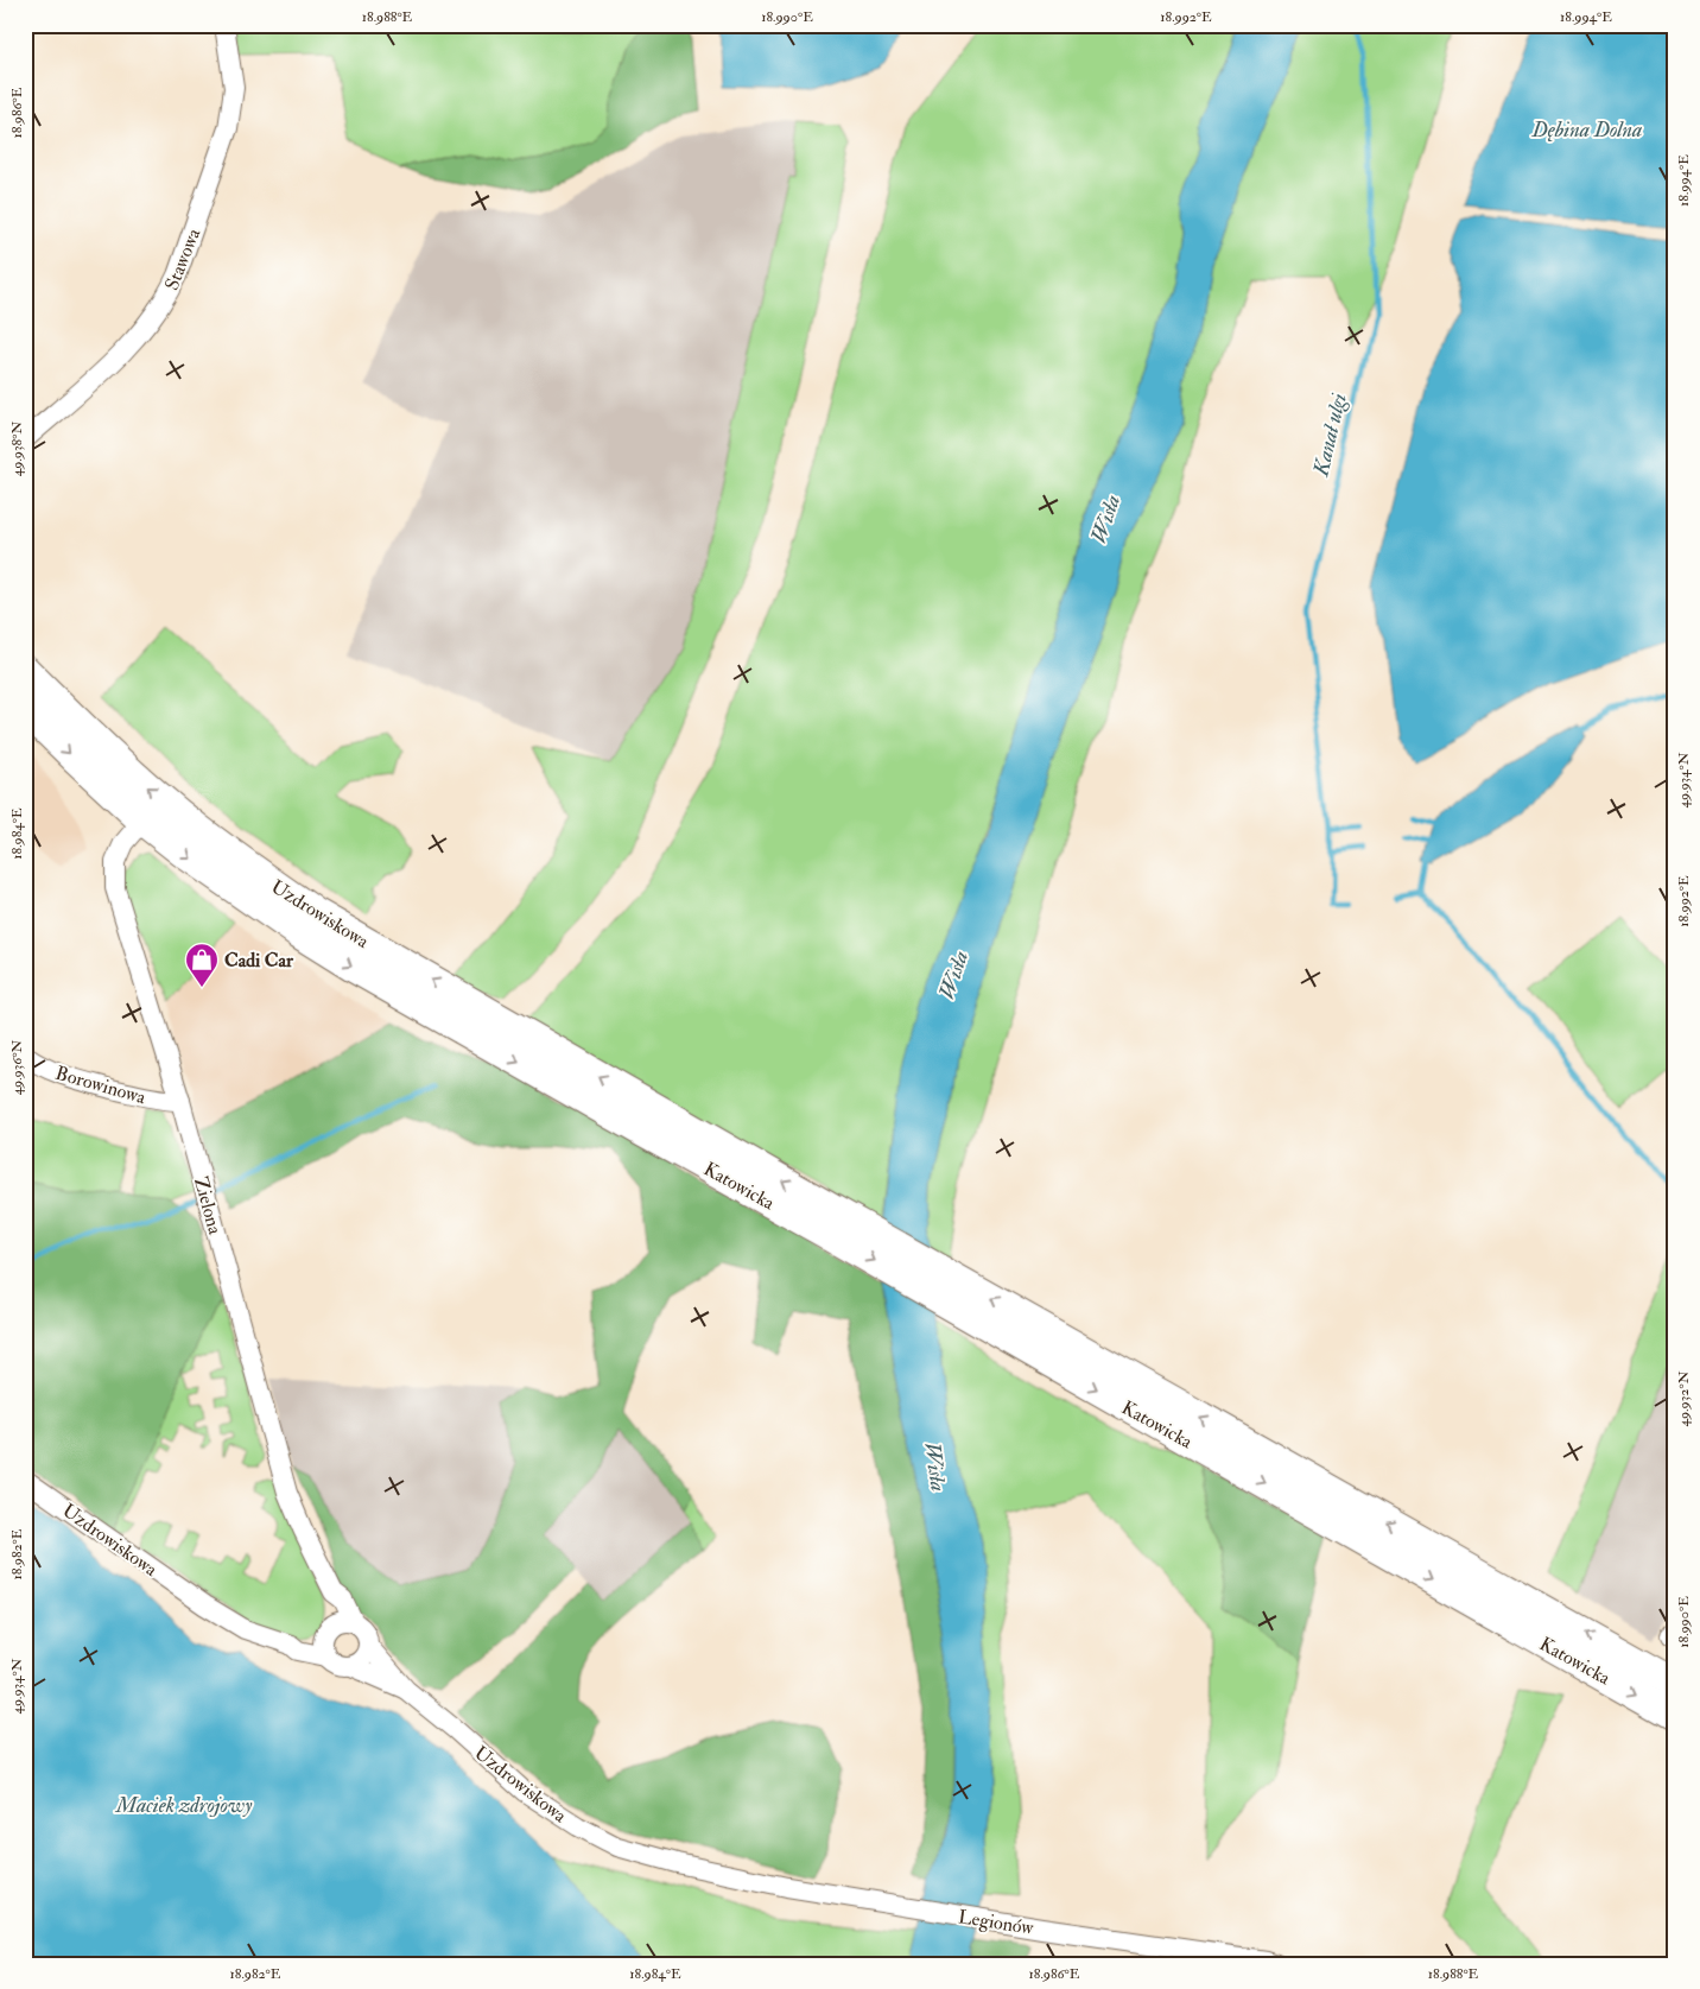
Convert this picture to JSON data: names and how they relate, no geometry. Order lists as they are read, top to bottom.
{
  "streets": {
    "main road": ["Uzdrowiskowa", "Katowicka"],
    "street": [
      "Stawowa",
      "Borowinowa",
      "Zielona",
      "Legionów"
    ]
  },
  "crossings": [
    ["Uzdrowiskowa", "Katowicka"],
    ["Uzdrowiskowa", "Zielona"],
    ["Uzdrowiskowa", "Legionów"],
    ["Borowinowa", "Zielona"]
  ],
  "water": [
    "Dębina Dolna",
    "Kanał ulgi",
    "Wisła",
    "Maciek zdrojowy"
  ],
  "places": {
    "shop": ["Cadi Car"]
  },
  "coordinates": [
    "18.988°E",
    "18.990°E",
    "18.992°E",
    "18.994°E",
    "18.986°E",
    "49.938°N",
    "49.934°N",
    "18.984°E",
    "49.936°N",
    "49.932°N",
    "18.982°E"
  ]
}
